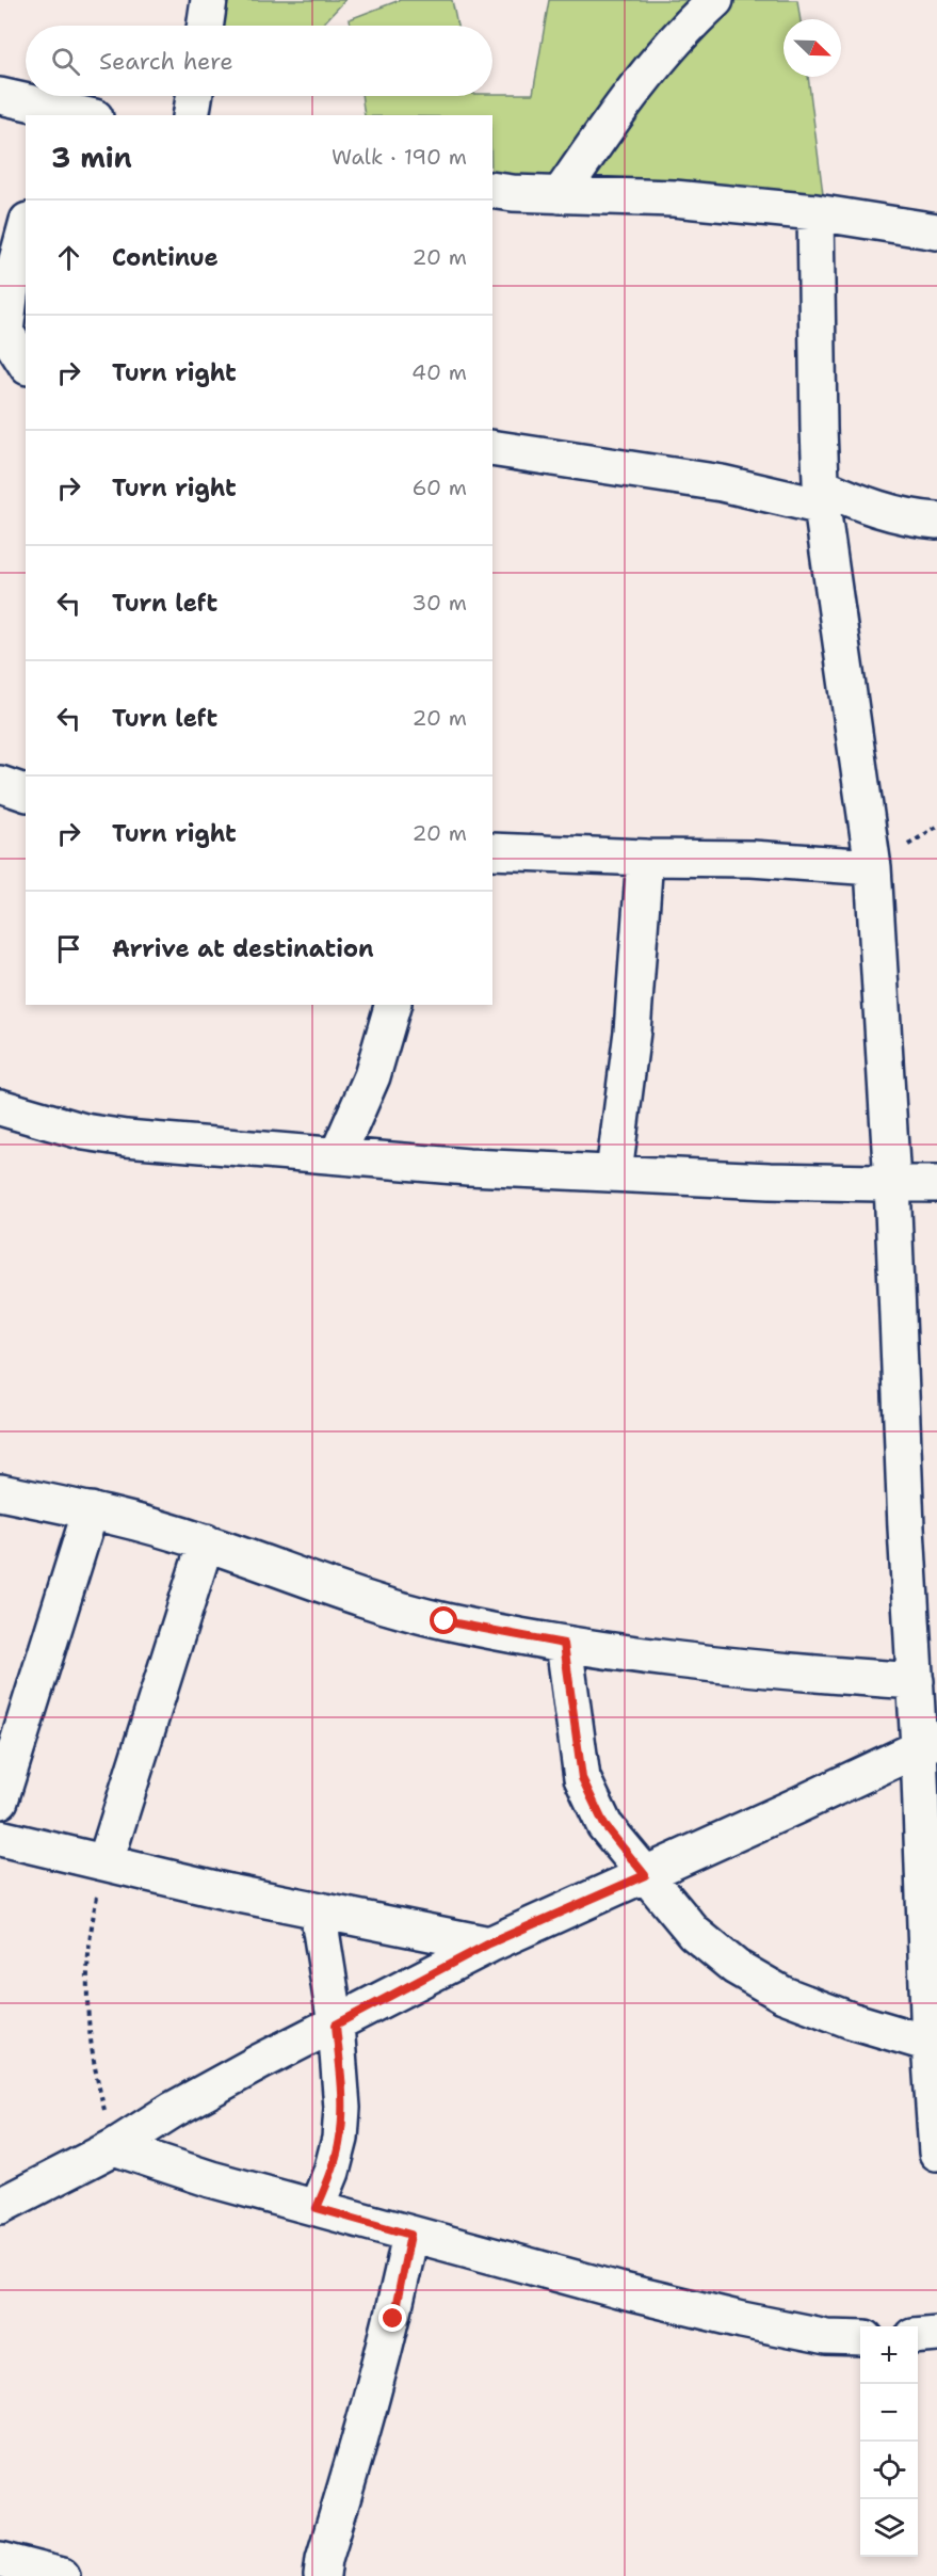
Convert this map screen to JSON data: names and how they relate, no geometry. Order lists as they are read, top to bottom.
{
  "north": "bottom right",
  "page": {
    "search": "Search here",
    "heading": ["3 min", "Walk · 190 m"],
    "list": [
      ["Continue", "20 m"],
      ["Turn right", "40 m"],
      ["Turn right", "60 m"],
      ["Turn left", "30 m"],
      ["Turn left", "20 m"],
      ["Turn right", "20 m"],
      "Arrive at destination"
    ],
    "map_buttons": ["+", "−"]
  }
}
